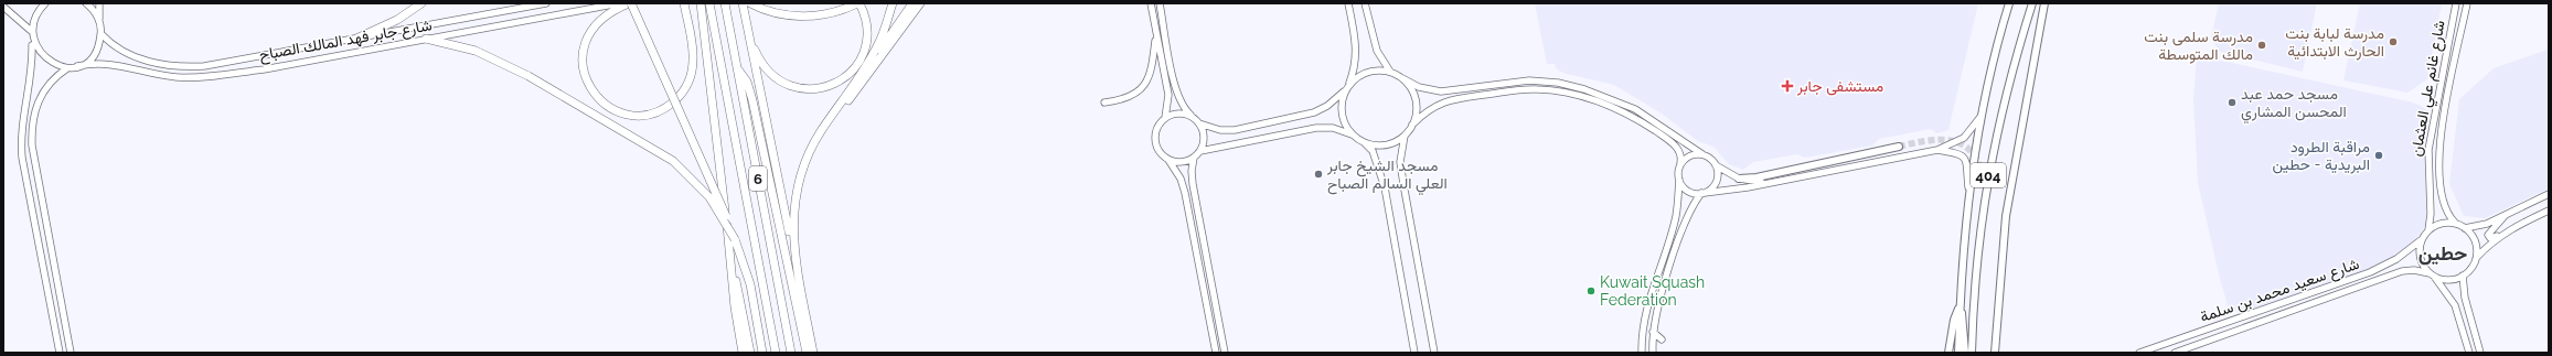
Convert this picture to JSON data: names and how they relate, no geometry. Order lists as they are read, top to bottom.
{
  "streets": {
    "highway": ["6"],
    "main road": ["404"],
    "street": ["شارع جابر فهد المالك الصباح", "شارع غانم علي العثمان", "شارع سعيد محمد بن سلمة"]
  },
  "crossings": [
    ["شارع غانم علي العثمان", "شارع سعيد محمد بن سلمة"]
  ],
  "districts": ["حطين"],
  "places": {
    "other": [
      "مدرسة لبابة بنت الحارث الابتدائية",
      "مدرسة سلمى بنت مالك المتوسطة",
      "مسجد حمد عبد المحسن المشاري",
      "مراقبة الطرود البريدية - حطين",
      "مسجد الشيخ جابر العلي السالم الصباح",
      "Kuwait Squash Federation"
    ],
    "health": ["مستشفى جابر"]
  }
}
